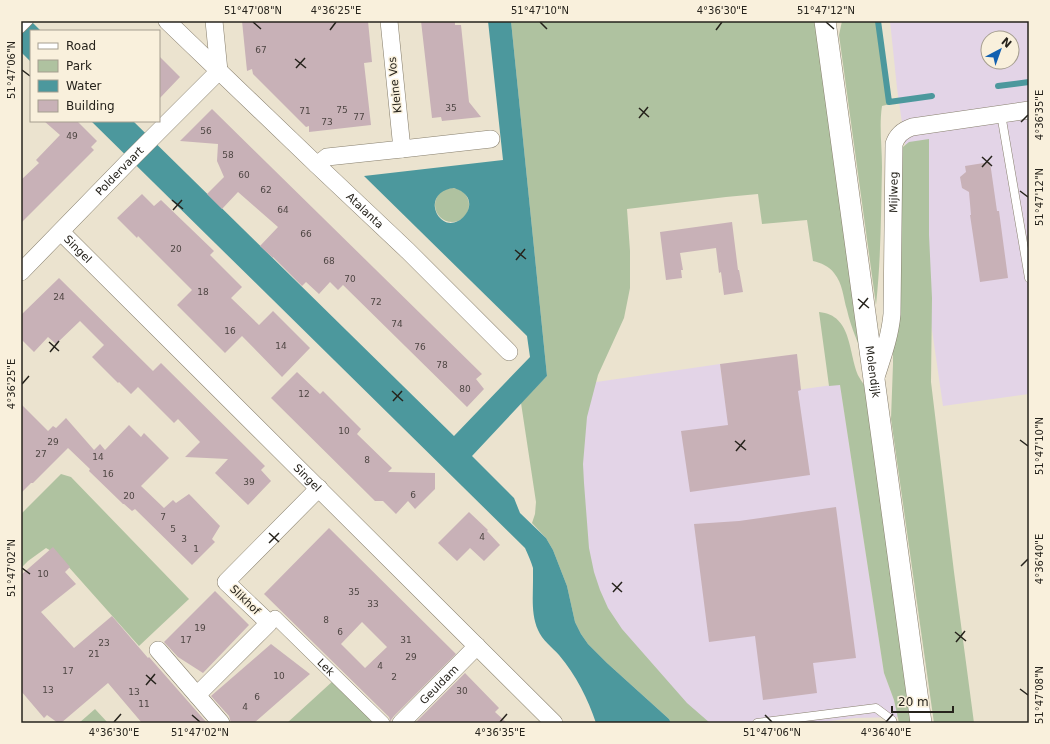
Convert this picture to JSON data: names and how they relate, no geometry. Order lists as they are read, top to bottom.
{
  "streets": {
    "street": [
      "Kleine Vos",
      "Poldervaart",
      "Mijlweg",
      "Atalanta",
      "Singel",
      "Molendijk",
      "Slikhof",
      "Lek",
      "Geuldam"
    ]
  },
  "crossings": [
    ["Poldervaart", "Atalanta"],
    ["Poldervaart", "Singel"],
    ["Mijlweg", "Molendijk"],
    ["Singel", "Slikhof"],
    ["Singel", "Geuldam"],
    ["Slikhof", "Lek"]
  ],
  "house_numbers": [
    "67",
    "35",
    "75",
    "71",
    "77",
    "73",
    "56",
    "49",
    "58",
    "60",
    "62",
    "64",
    "66",
    "20",
    "68",
    "70",
    "18",
    "24",
    "72",
    "74",
    "16",
    "14",
    "76",
    "78",
    "80",
    "12",
    "10",
    "29",
    "27",
    "14",
    "8",
    "16",
    "39",
    "6",
    "20",
    "7",
    "5",
    "4",
    "3",
    "1",
    "10",
    "35",
    "33",
    "8",
    "19",
    "6",
    "17",
    "31",
    "23",
    "21",
    "29",
    "4",
    "17",
    "10",
    "2",
    "13",
    "30",
    "13",
    "6",
    "11",
    "4"
  ],
  "legend": [
    "Road",
    "Park",
    "Water",
    "Building"
  ],
  "scale_bar": "20 m",
  "north": "top right",
  "coordinates": [
    "51°47'08\"N",
    "4°36'25\"E",
    "51°47'10\"N",
    "4°36'30\"E",
    "51°47'12\"N",
    "51°47'06\"N",
    "4°36'35\"E",
    "4°36'40\"E",
    "51°47'02\"N"
  ]
}
